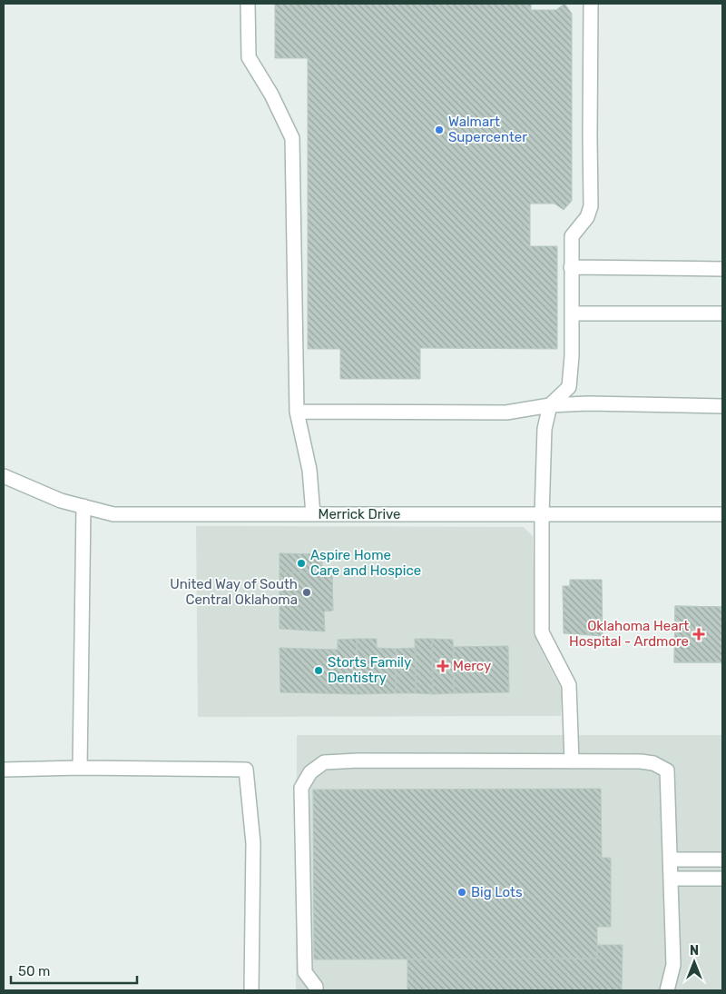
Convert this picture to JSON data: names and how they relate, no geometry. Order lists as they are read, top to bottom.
{
  "streets": {
    "street": ["Merrick Drive"]
  },
  "places": {
    "other": [
      "Walmart Supercenter",
      "Aspire Home Care and Hospice",
      "United Way of South Central Oklahoma",
      "Storts Family Dentistry",
      "Big Lots"
    ],
    "health": ["Oklahoma Heart Hospital - Ardmore", "Mercy"]
  },
  "scale_bar": "50 m",
  "north": "top"
}
